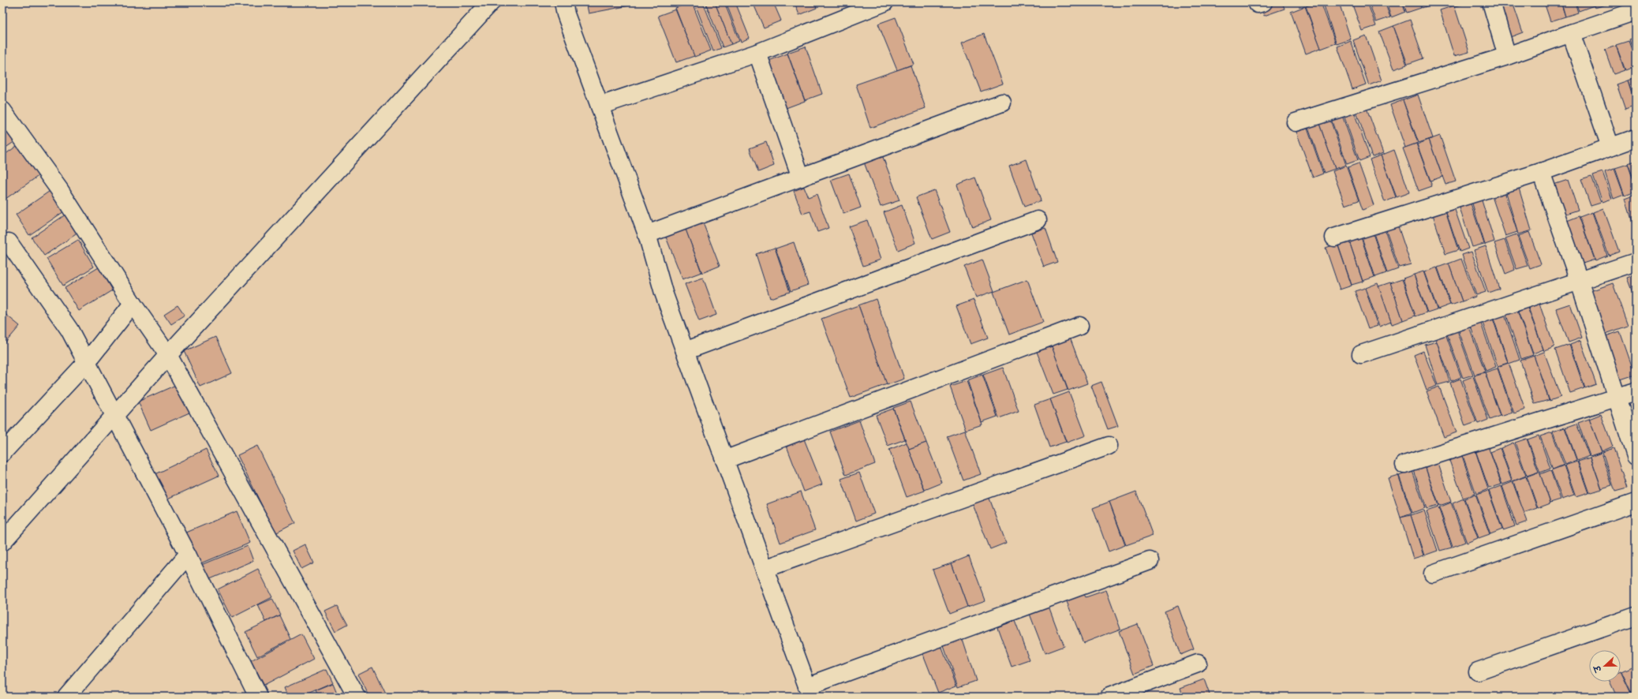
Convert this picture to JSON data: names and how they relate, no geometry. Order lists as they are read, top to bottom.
{
  "north": "left"
}
